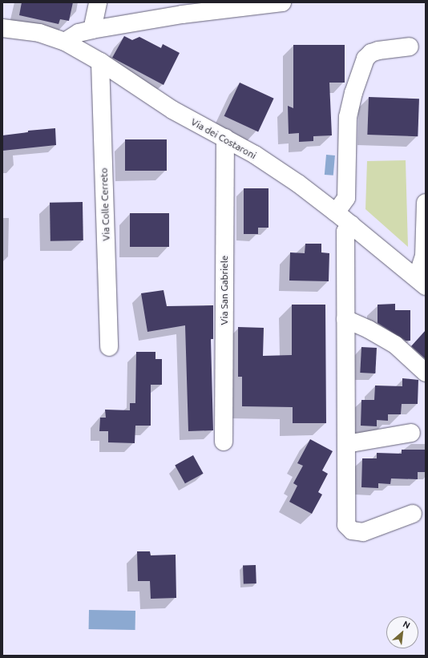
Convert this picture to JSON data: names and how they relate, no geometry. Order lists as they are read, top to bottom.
{
  "streets": {
    "street": ["Via dei Costaroni", "Via Colle Cerreto", "Via San Gabriele"]
  },
  "crossings": [
    ["Via dei Costaroni", "Via Colle Cerreto"],
    ["Via dei Costaroni", "Via San Gabriele"]
  ],
  "north": "top right"
}
